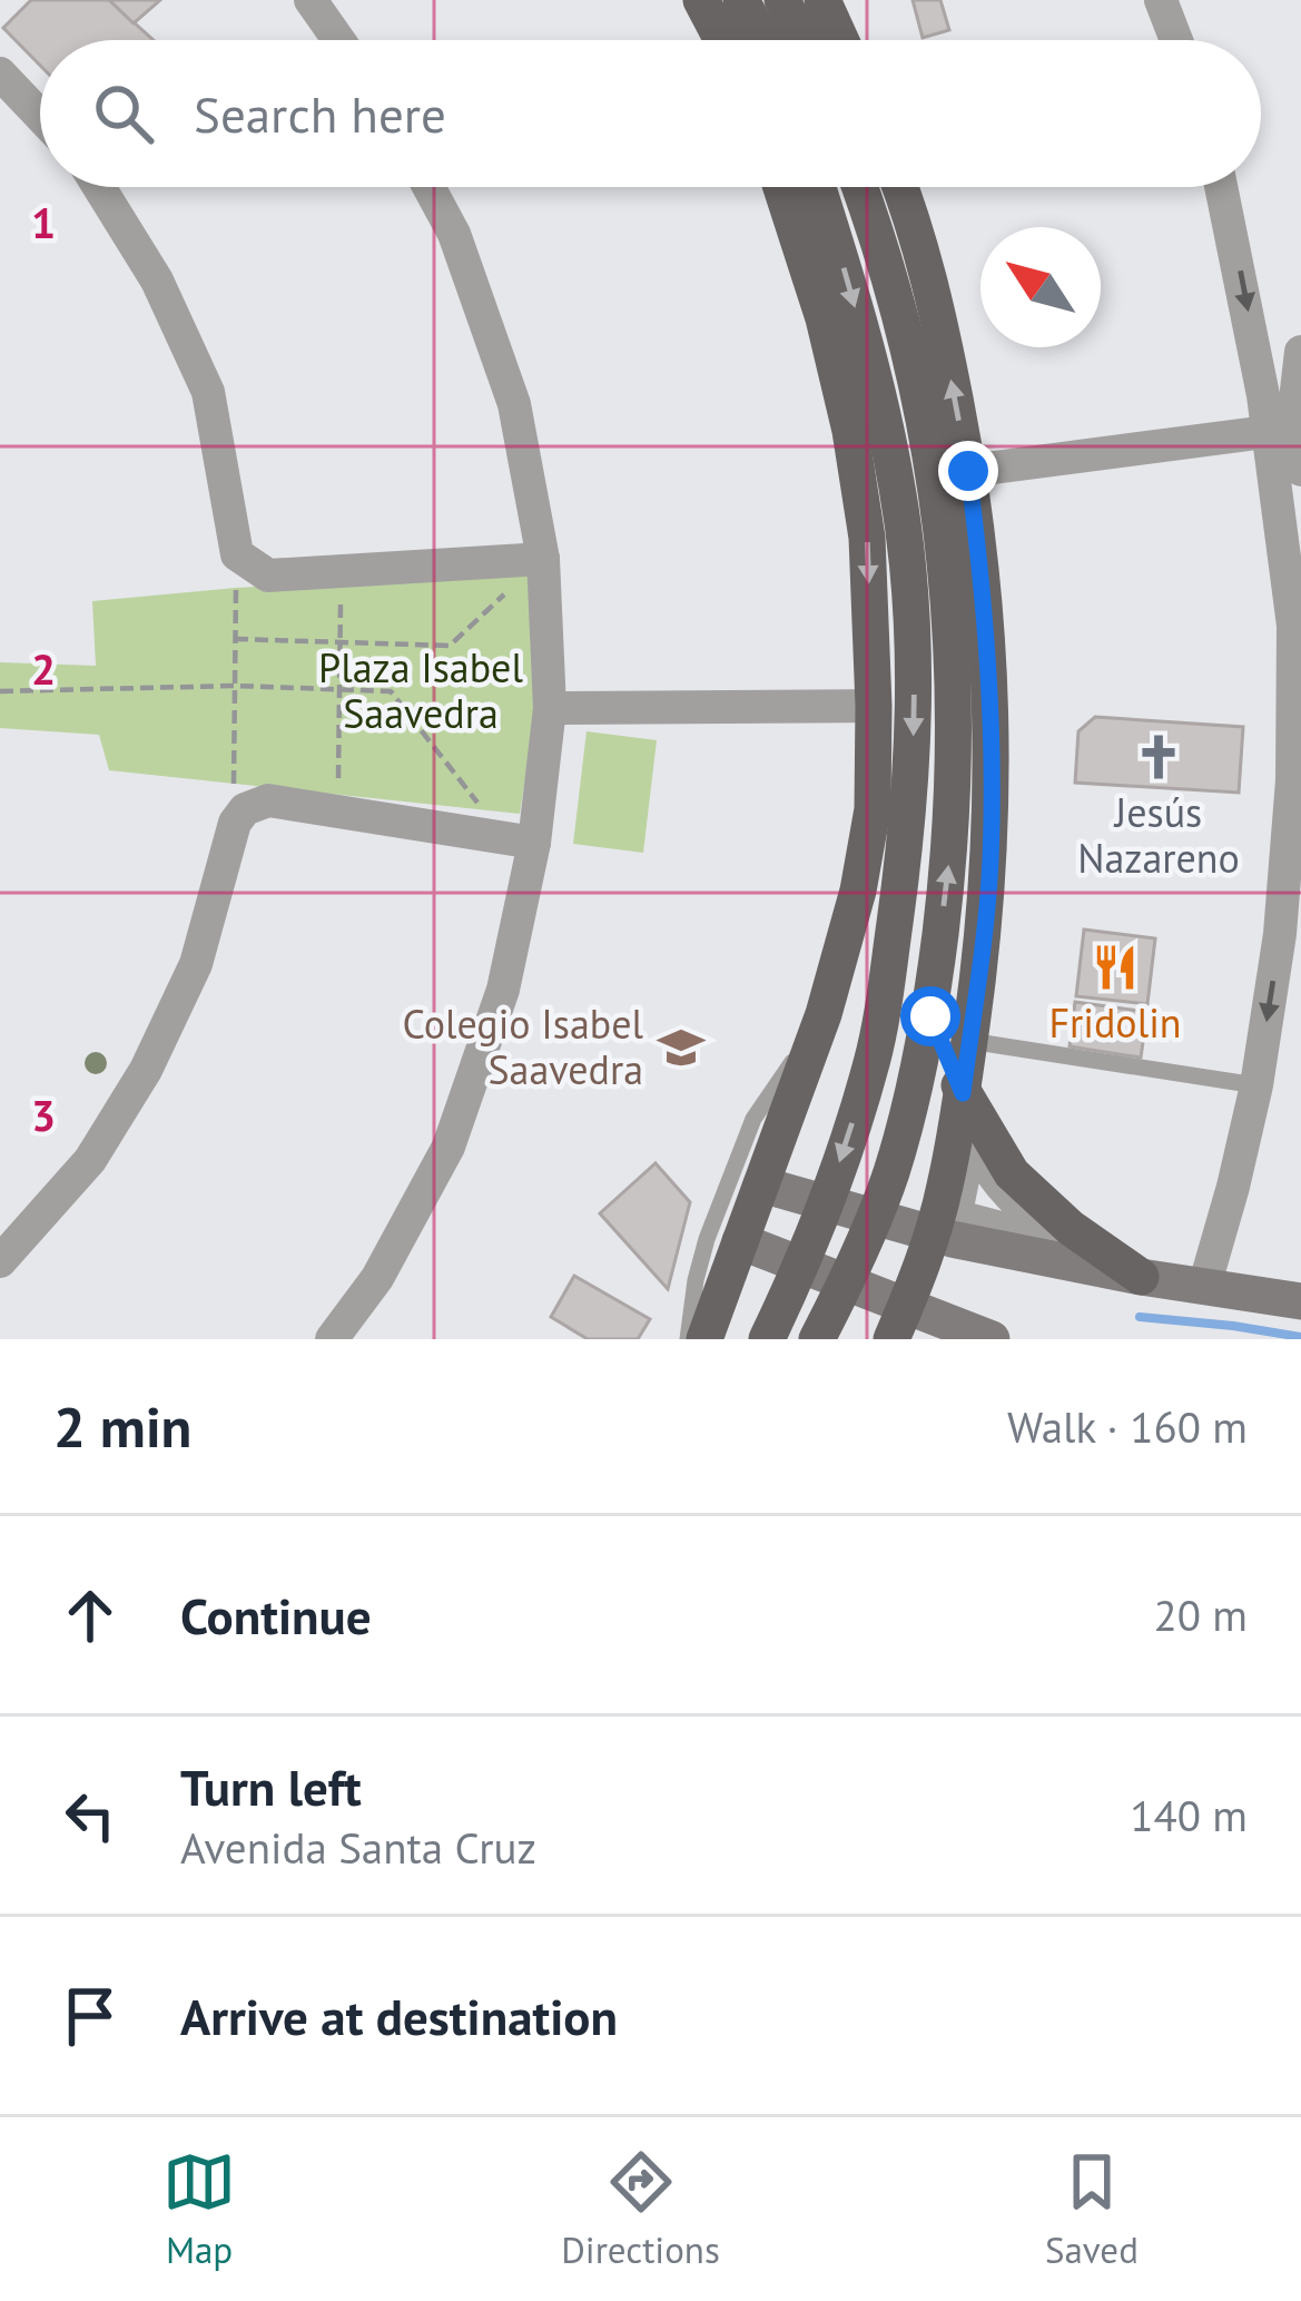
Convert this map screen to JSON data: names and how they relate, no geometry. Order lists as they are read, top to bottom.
{
  "parks": ["Plaza Isabel Saavedra"],
  "places": {
    "church": ["Jesús Nazareno"],
    "restaurant": ["Fridolin"],
    "school or university": ["Colegio Isabel Saavedra"]
  },
  "north": "top left",
  "page": {
    "search": "Search here",
    "heading": ["2 min", "Walk · 160 m"],
    "list": [
      ["Continue", "20 m"],
      ["Turn left", "Avenida Santa Cruz", "140 m"],
      "Arrive at destination"
    ],
    "nav": ["Map", "Directions", "Saved"]
  },
  "grid": {
    "rows": ["1", "2", "3"]
  }
}
